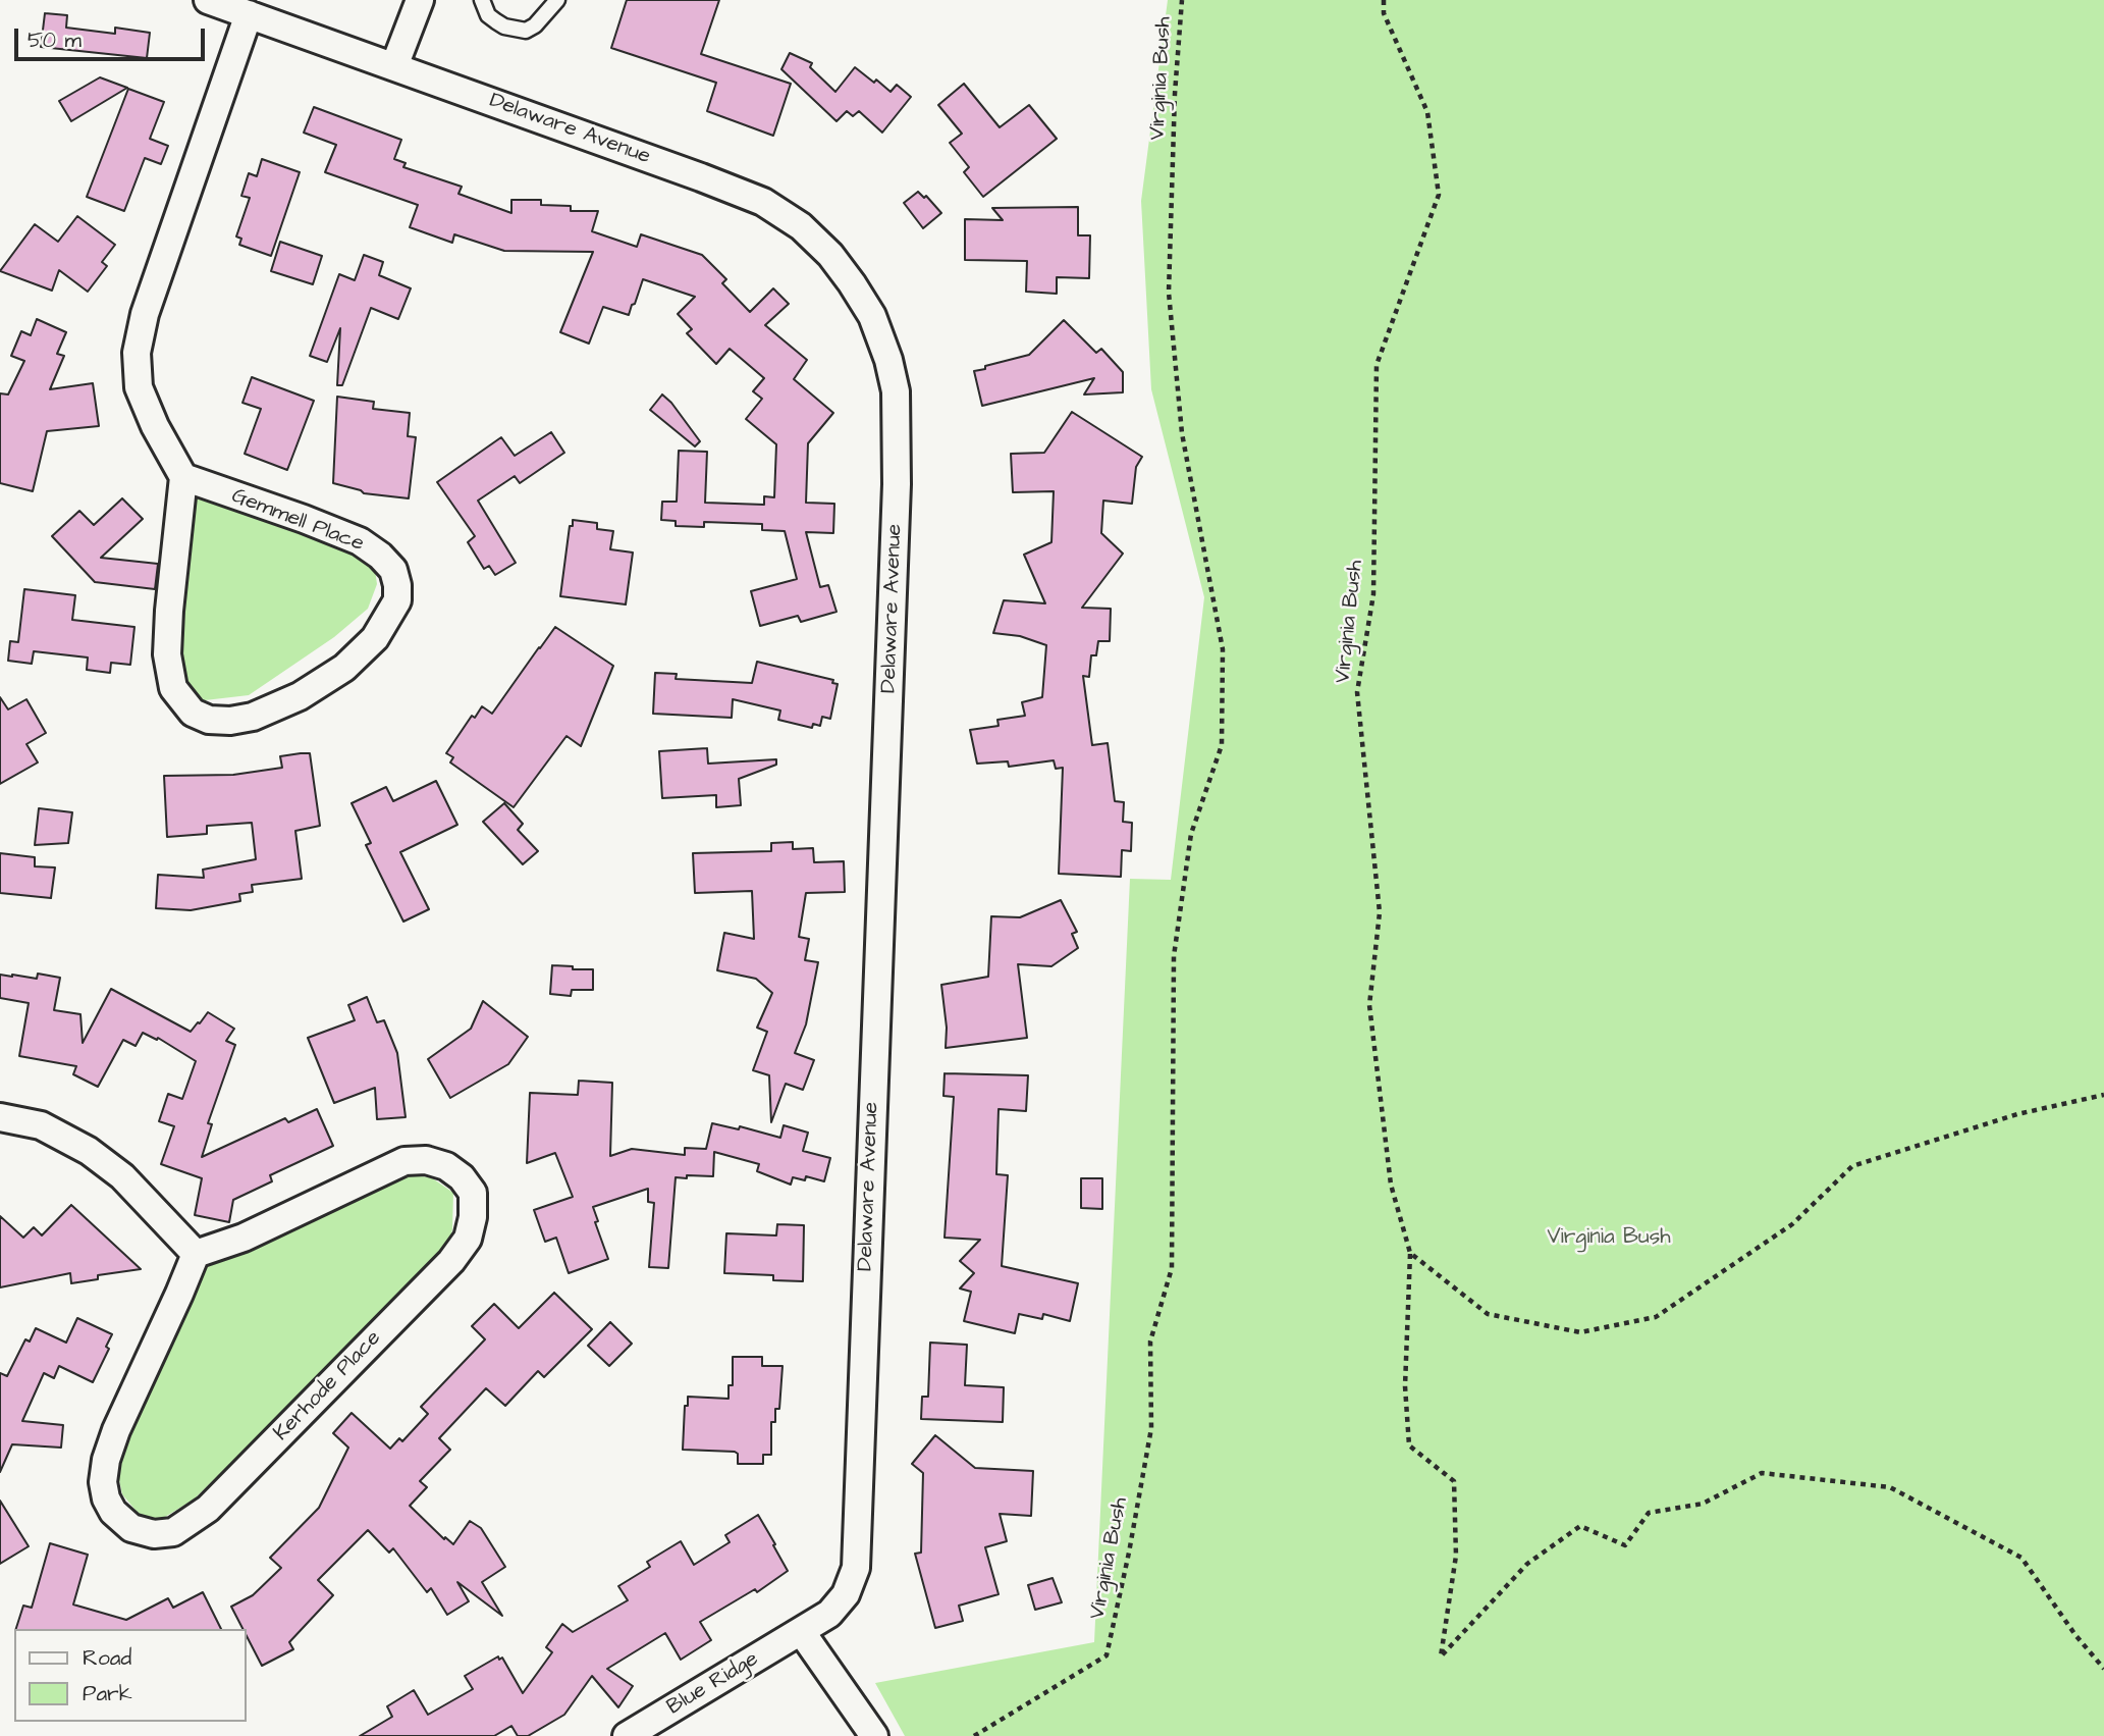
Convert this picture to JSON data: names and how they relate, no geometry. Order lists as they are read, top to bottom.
{
  "streets": {
    "street": [
      "Delaware Avenue",
      "Gemmell Place",
      "Kerhode Place",
      "Blue Ridge"
    ],
    "path": ["Virginia Bush"]
  },
  "crossings": [
    ["Delaware Avenue", "Blue Ridge"]
  ],
  "parks": ["Virginia Bush"],
  "legend": ["Road", "Park"],
  "scale_bar": "50 m"
}
